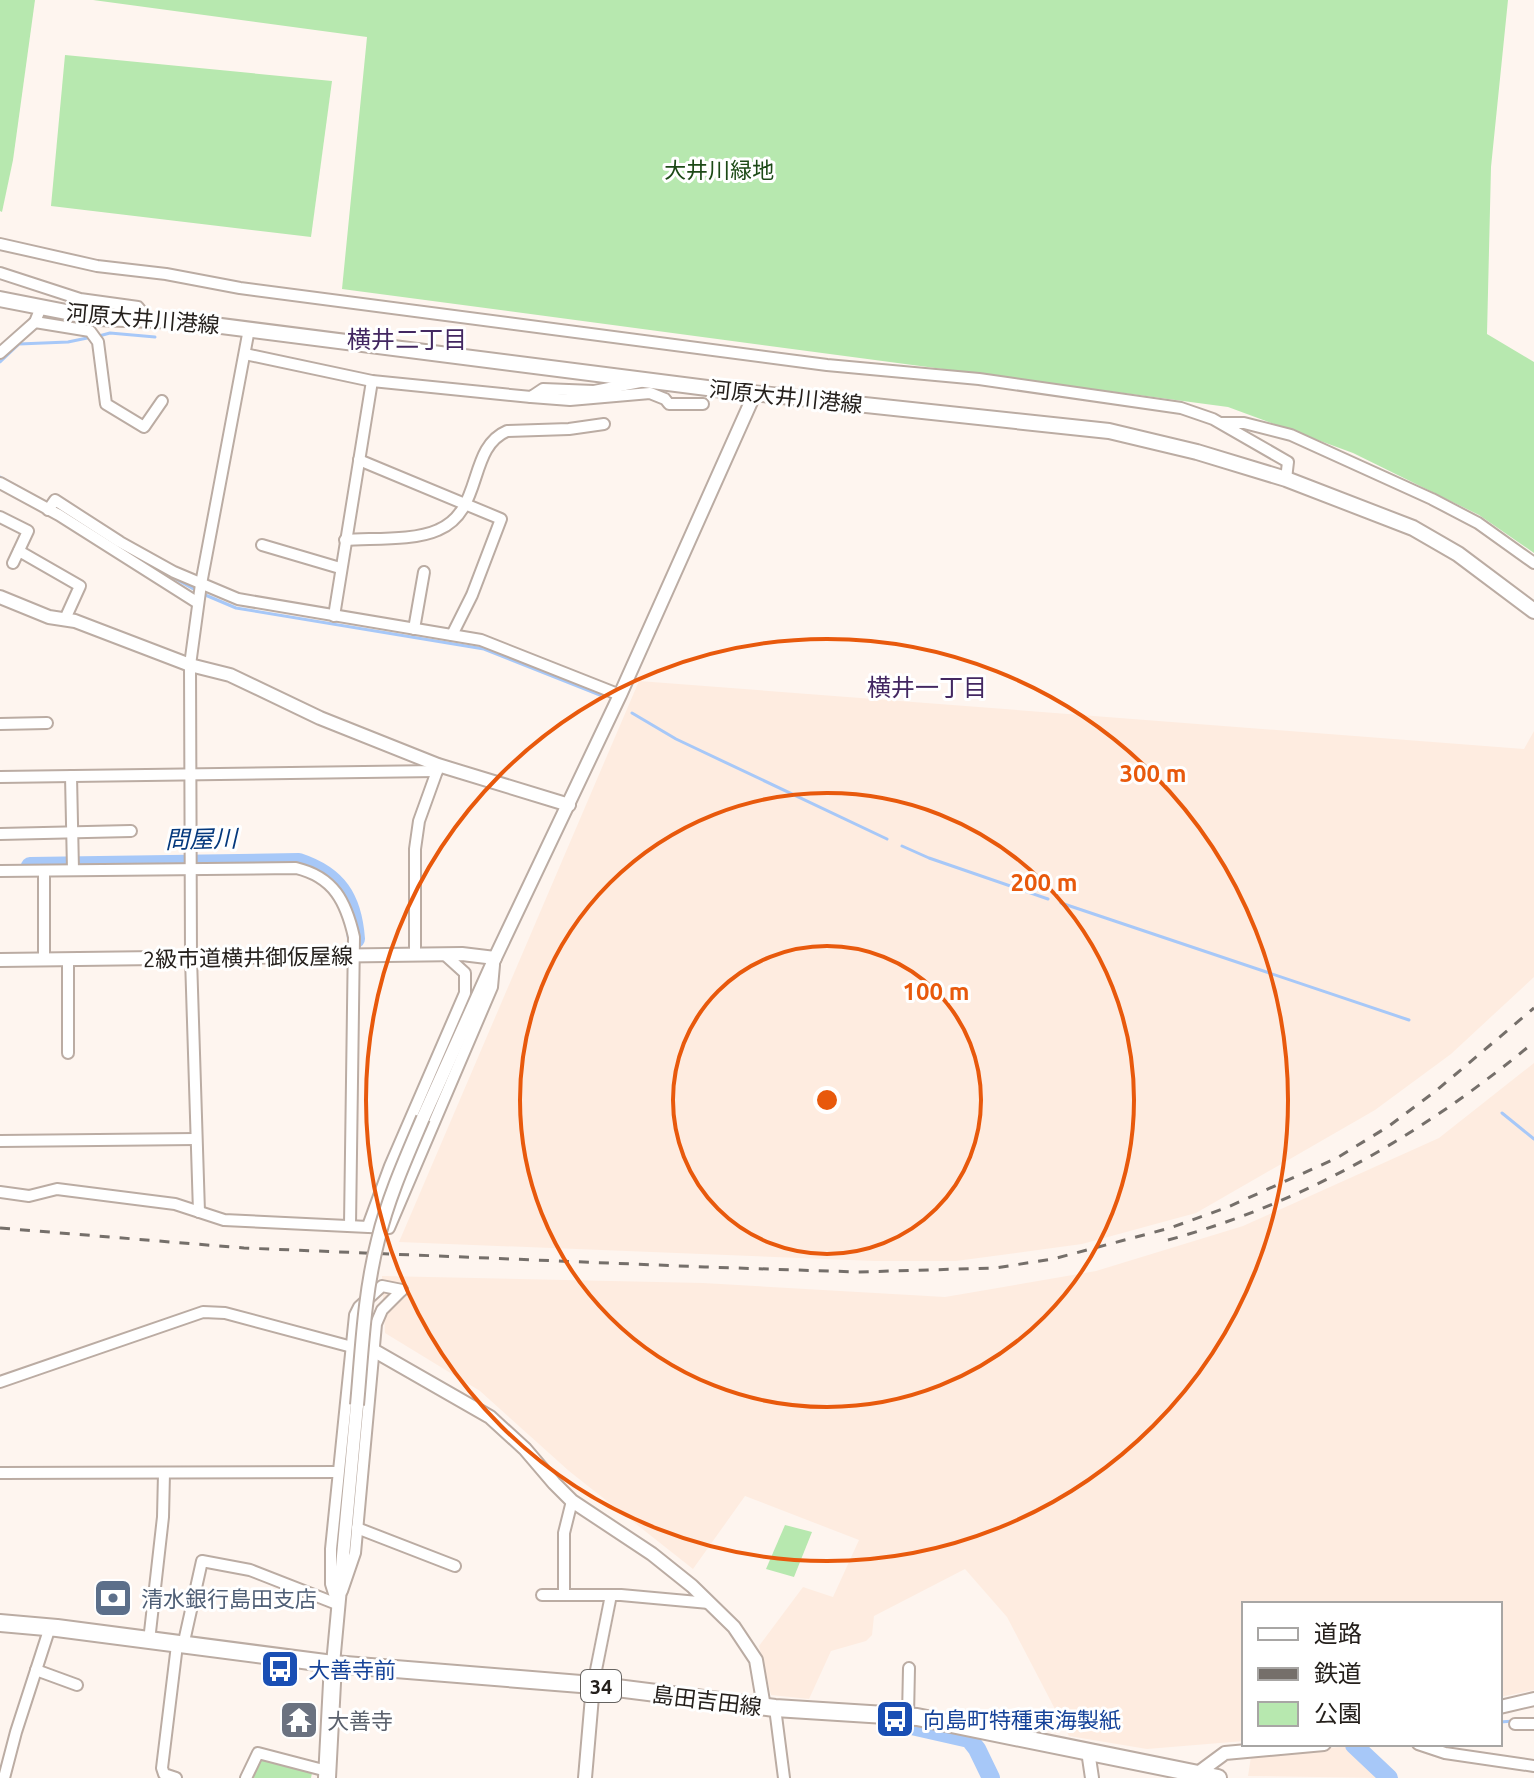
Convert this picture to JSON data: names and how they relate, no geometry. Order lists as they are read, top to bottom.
{
  "streets": {
    "main road": ["河原大井川港線", "34", "島田吉田線"],
    "street": ["2級市道横井御仮屋線"]
  },
  "districts": ["横井二丁目", "横井一丁目"],
  "water": ["問屋川"],
  "parks": ["大井川緑地"],
  "places": {
    "bank": ["清水銀行島田支店"],
    "bus stop": ["大善寺前", "向島町特種東海製紙"],
    "temple": ["大善寺"]
  },
  "legend": ["道路", "鉄道", "公園"],
  "rings": ["300 m", "200 m", "100 m"]
}
